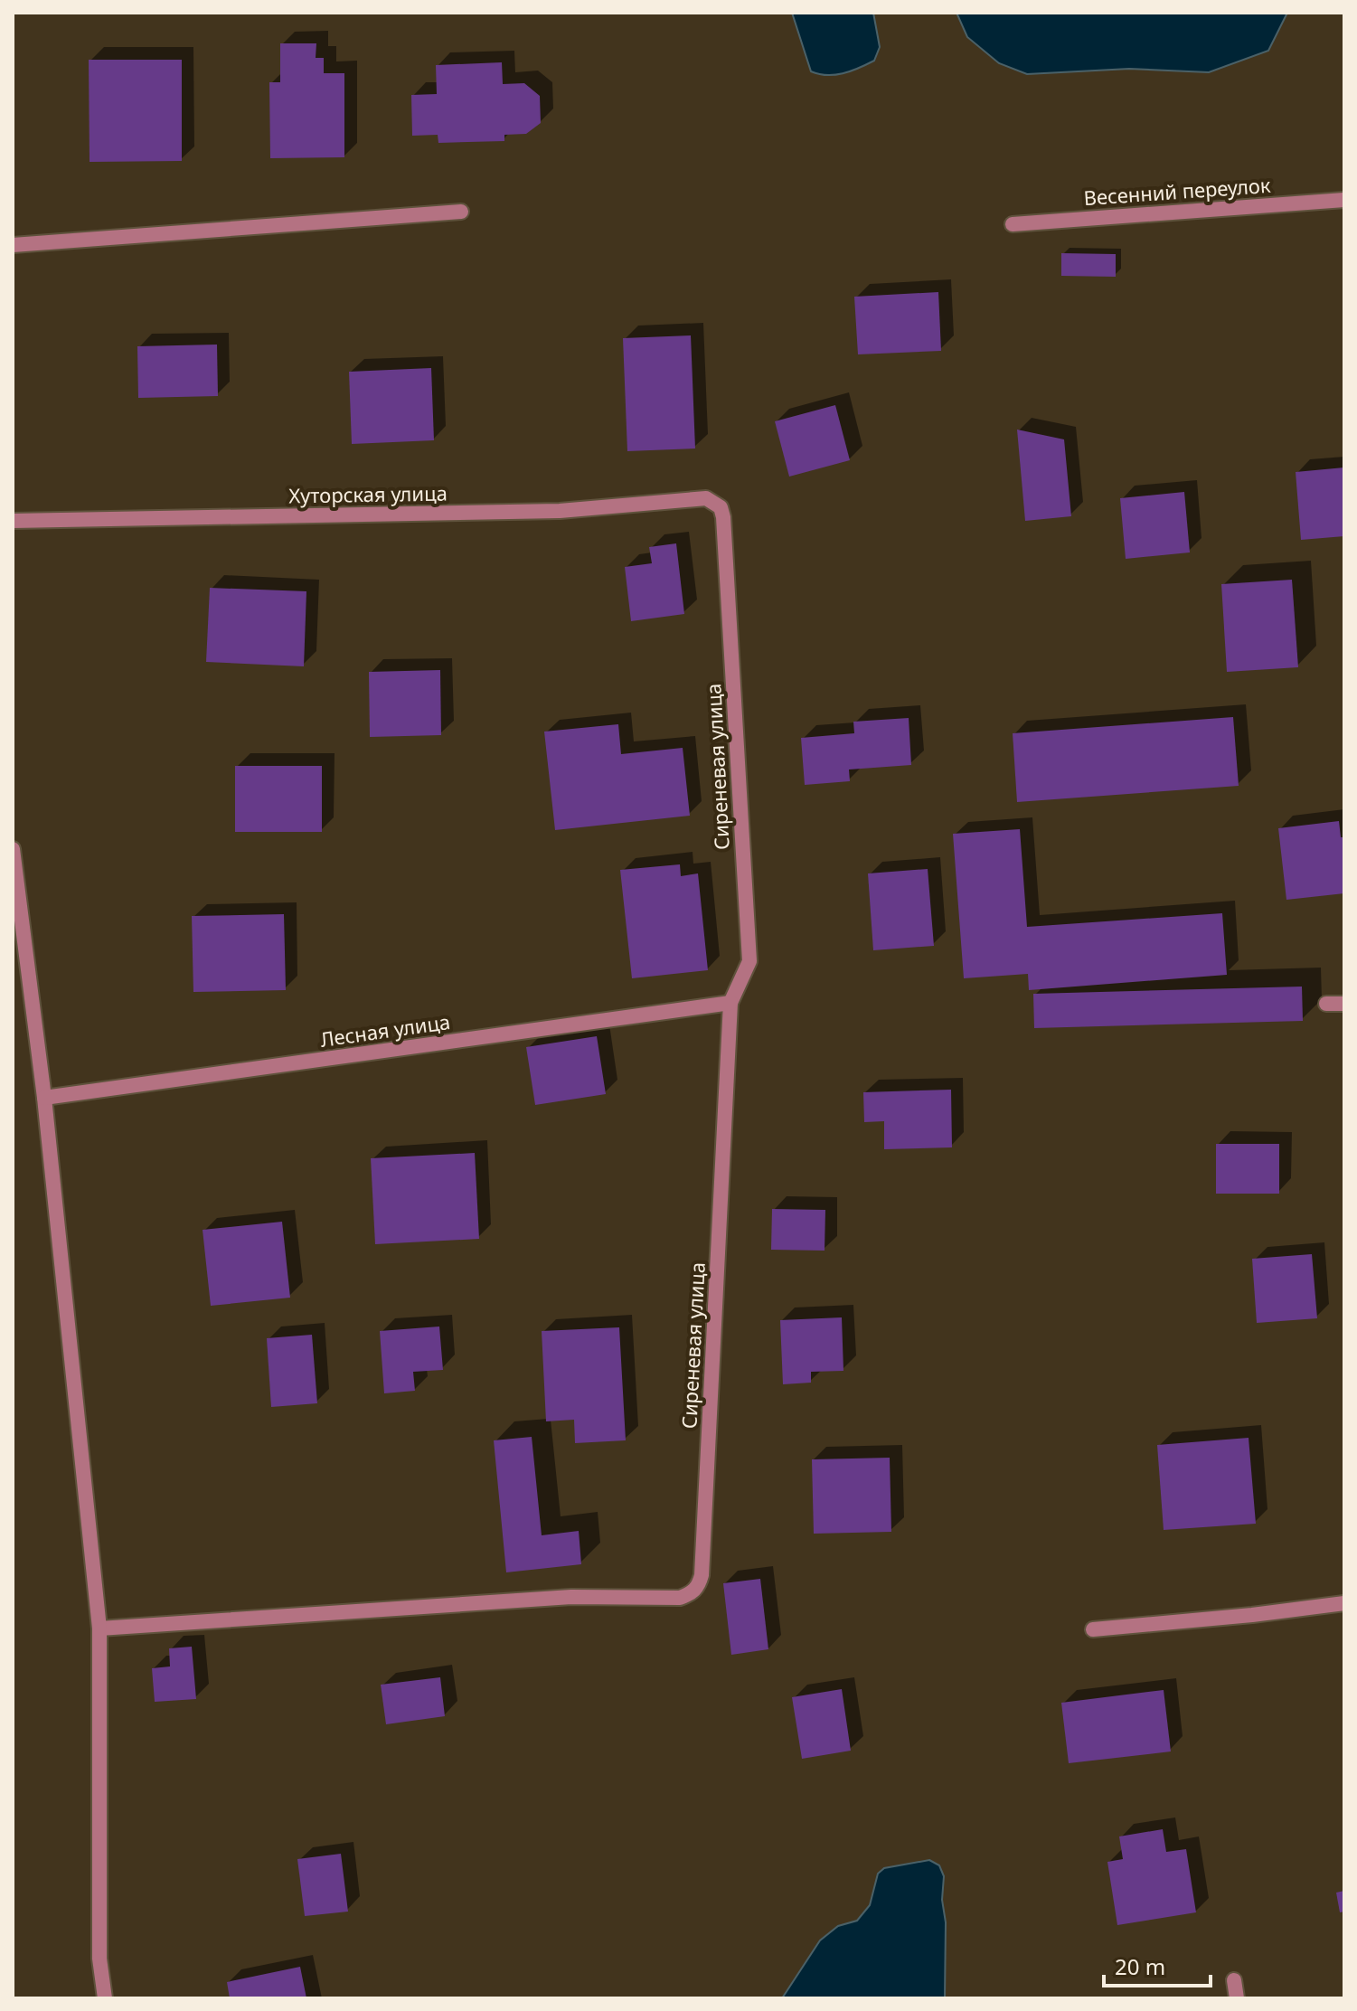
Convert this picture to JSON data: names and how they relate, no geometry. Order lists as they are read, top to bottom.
{
  "streets": {
    "street": [
      "Весенний переулок",
      "Хуторская улица",
      "Сиреневая улица",
      "Лесная улица"
    ]
  },
  "crossings": [
    ["Хуторская улица", "Сиреневая улица"],
    ["Сиреневая улица", "Лесная улица"]
  ],
  "scale_bar": "20 m"
}
